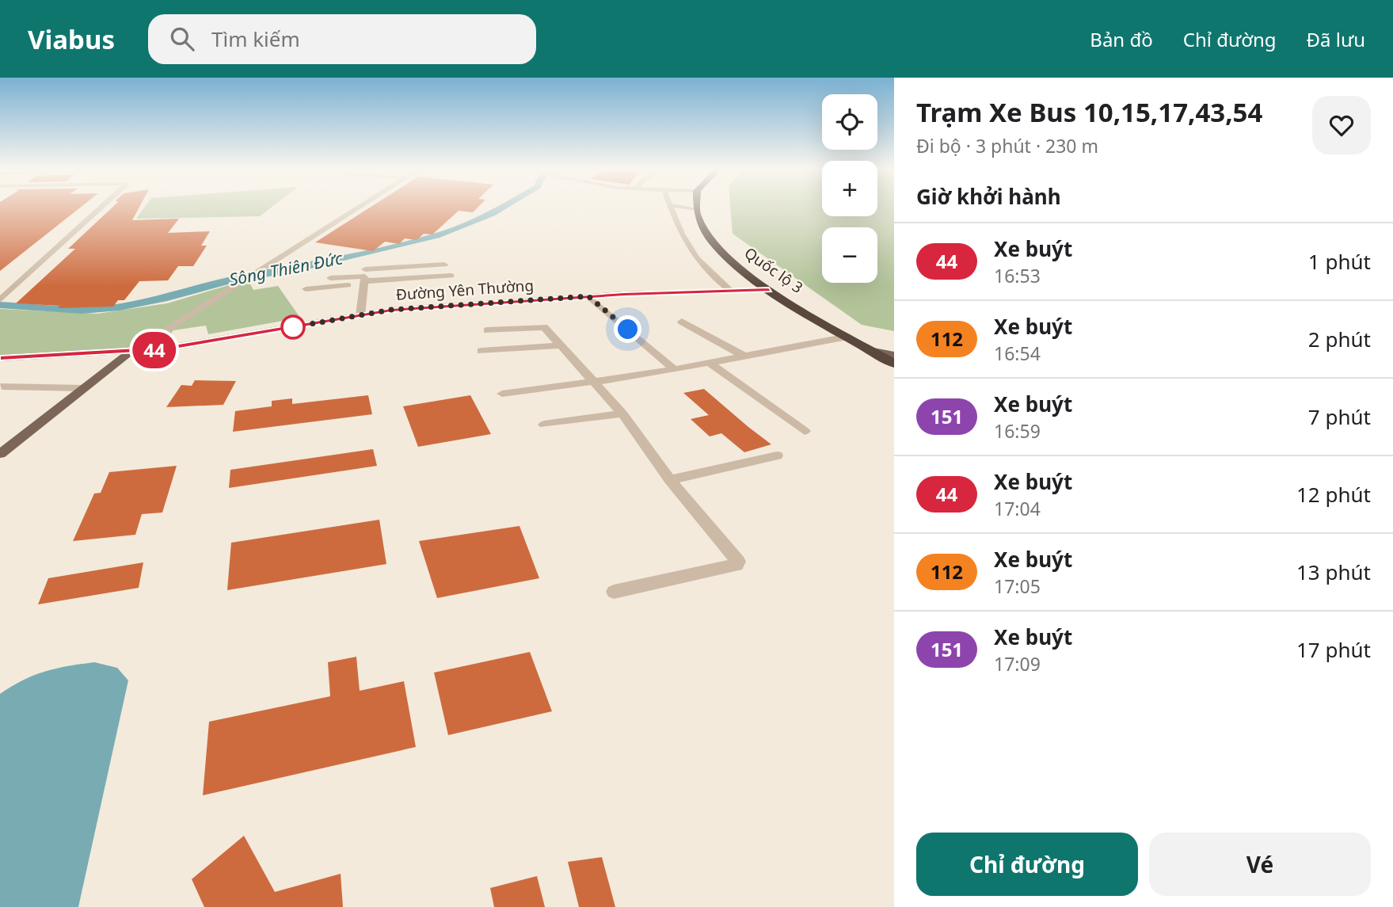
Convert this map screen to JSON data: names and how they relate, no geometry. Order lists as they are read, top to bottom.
{
  "streets": {
    "highway": ["Quốc lộ 3"],
    "main road": ["Đường Yên Thường"]
  },
  "crossings": [
    ["Quốc lộ 3", "Đường Yên Thường"]
  ],
  "water": ["Sông Thiên Đức"],
  "lines": ["bus line 44"],
  "page": {
    "header": "Viabus",
    "search": "Tìm kiếm",
    "nav": ["Bản đồ", "Chỉ đường", "Đã lưu"],
    "on_map": "44",
    "heading": [
      ["Trạm Xe Bus 10,15,17,43,54", "Đi bộ · 3 phút · 230 m"],
      "Giờ khởi hành"
    ],
    "map_buttons": ["+", "−"],
    "list": [
      {
        "mark": "44",
        "name": "Xe buýt",
        "note": "16:53",
        "value": "1 phút"
      },
      {
        "mark": "112",
        "name": "Xe buýt",
        "note": "16:54",
        "value": "2 phút"
      },
      {
        "mark": "151",
        "name": "Xe buýt",
        "note": "16:59",
        "value": "7 phút"
      },
      {
        "mark": "44",
        "name": "Xe buýt",
        "note": "17:04",
        "value": "12 phút"
      },
      {
        "mark": "112",
        "name": "Xe buýt",
        "note": "17:05",
        "value": "13 phút"
      },
      {
        "mark": "151",
        "name": "Xe buýt",
        "note": "17:09",
        "value": "17 phút"
      }
    ],
    "buttons": ["Chỉ đường", "Vé"]
  }
}
